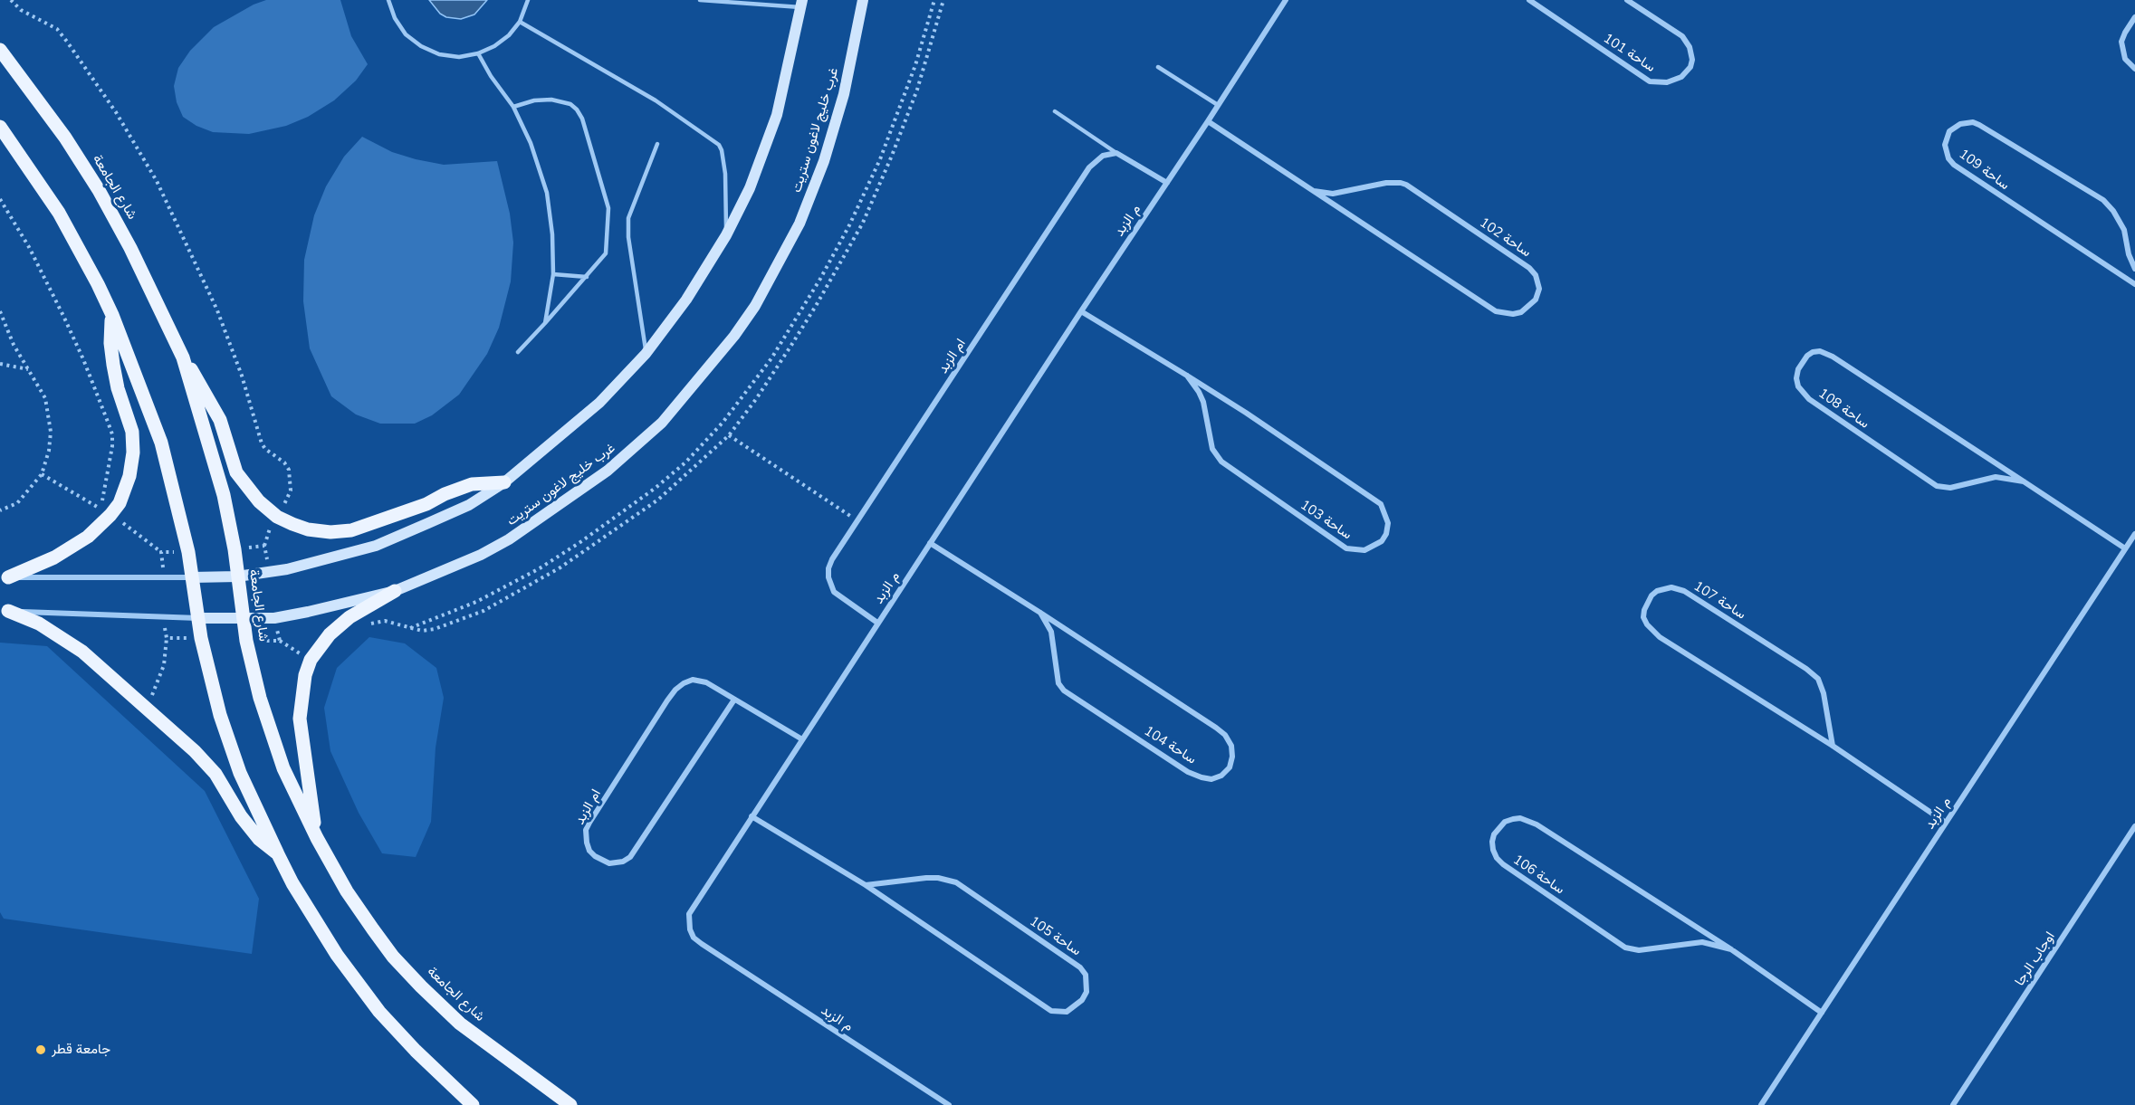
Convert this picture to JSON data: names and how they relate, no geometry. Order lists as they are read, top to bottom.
{
  "streets": {
    "main road": ["شارع الجامعة"],
    "street": [
      "ساحة 101",
      "غرب خليج لاغون ستريت",
      "ساحة 109",
      "م الزبد",
      "ساحة 102",
      "ام الزبد",
      "ساحة 108",
      "ساحة 103",
      "ساحة 107",
      "ساحة 104",
      "ساحة 106",
      "ساحة 105",
      "اوجاب الرجا"
    ]
  },
  "crossings": [
    ["غرب خليج لاغون ستريت", "شارع الجامعة"],
    ["م الزبد", "ساحة 102"],
    ["م الزبد", "ام الزبد"],
    ["م الزبد", "ساحة 108"],
    ["م الزبد", "ساحة 103"],
    ["م الزبد", "ساحة 107"],
    ["م الزبد", "ساحة 104"],
    ["م الزبد", "ساحة 106"],
    ["م الزبد", "ساحة 105"]
  ],
  "places": ["جامعة قطر"]
}
